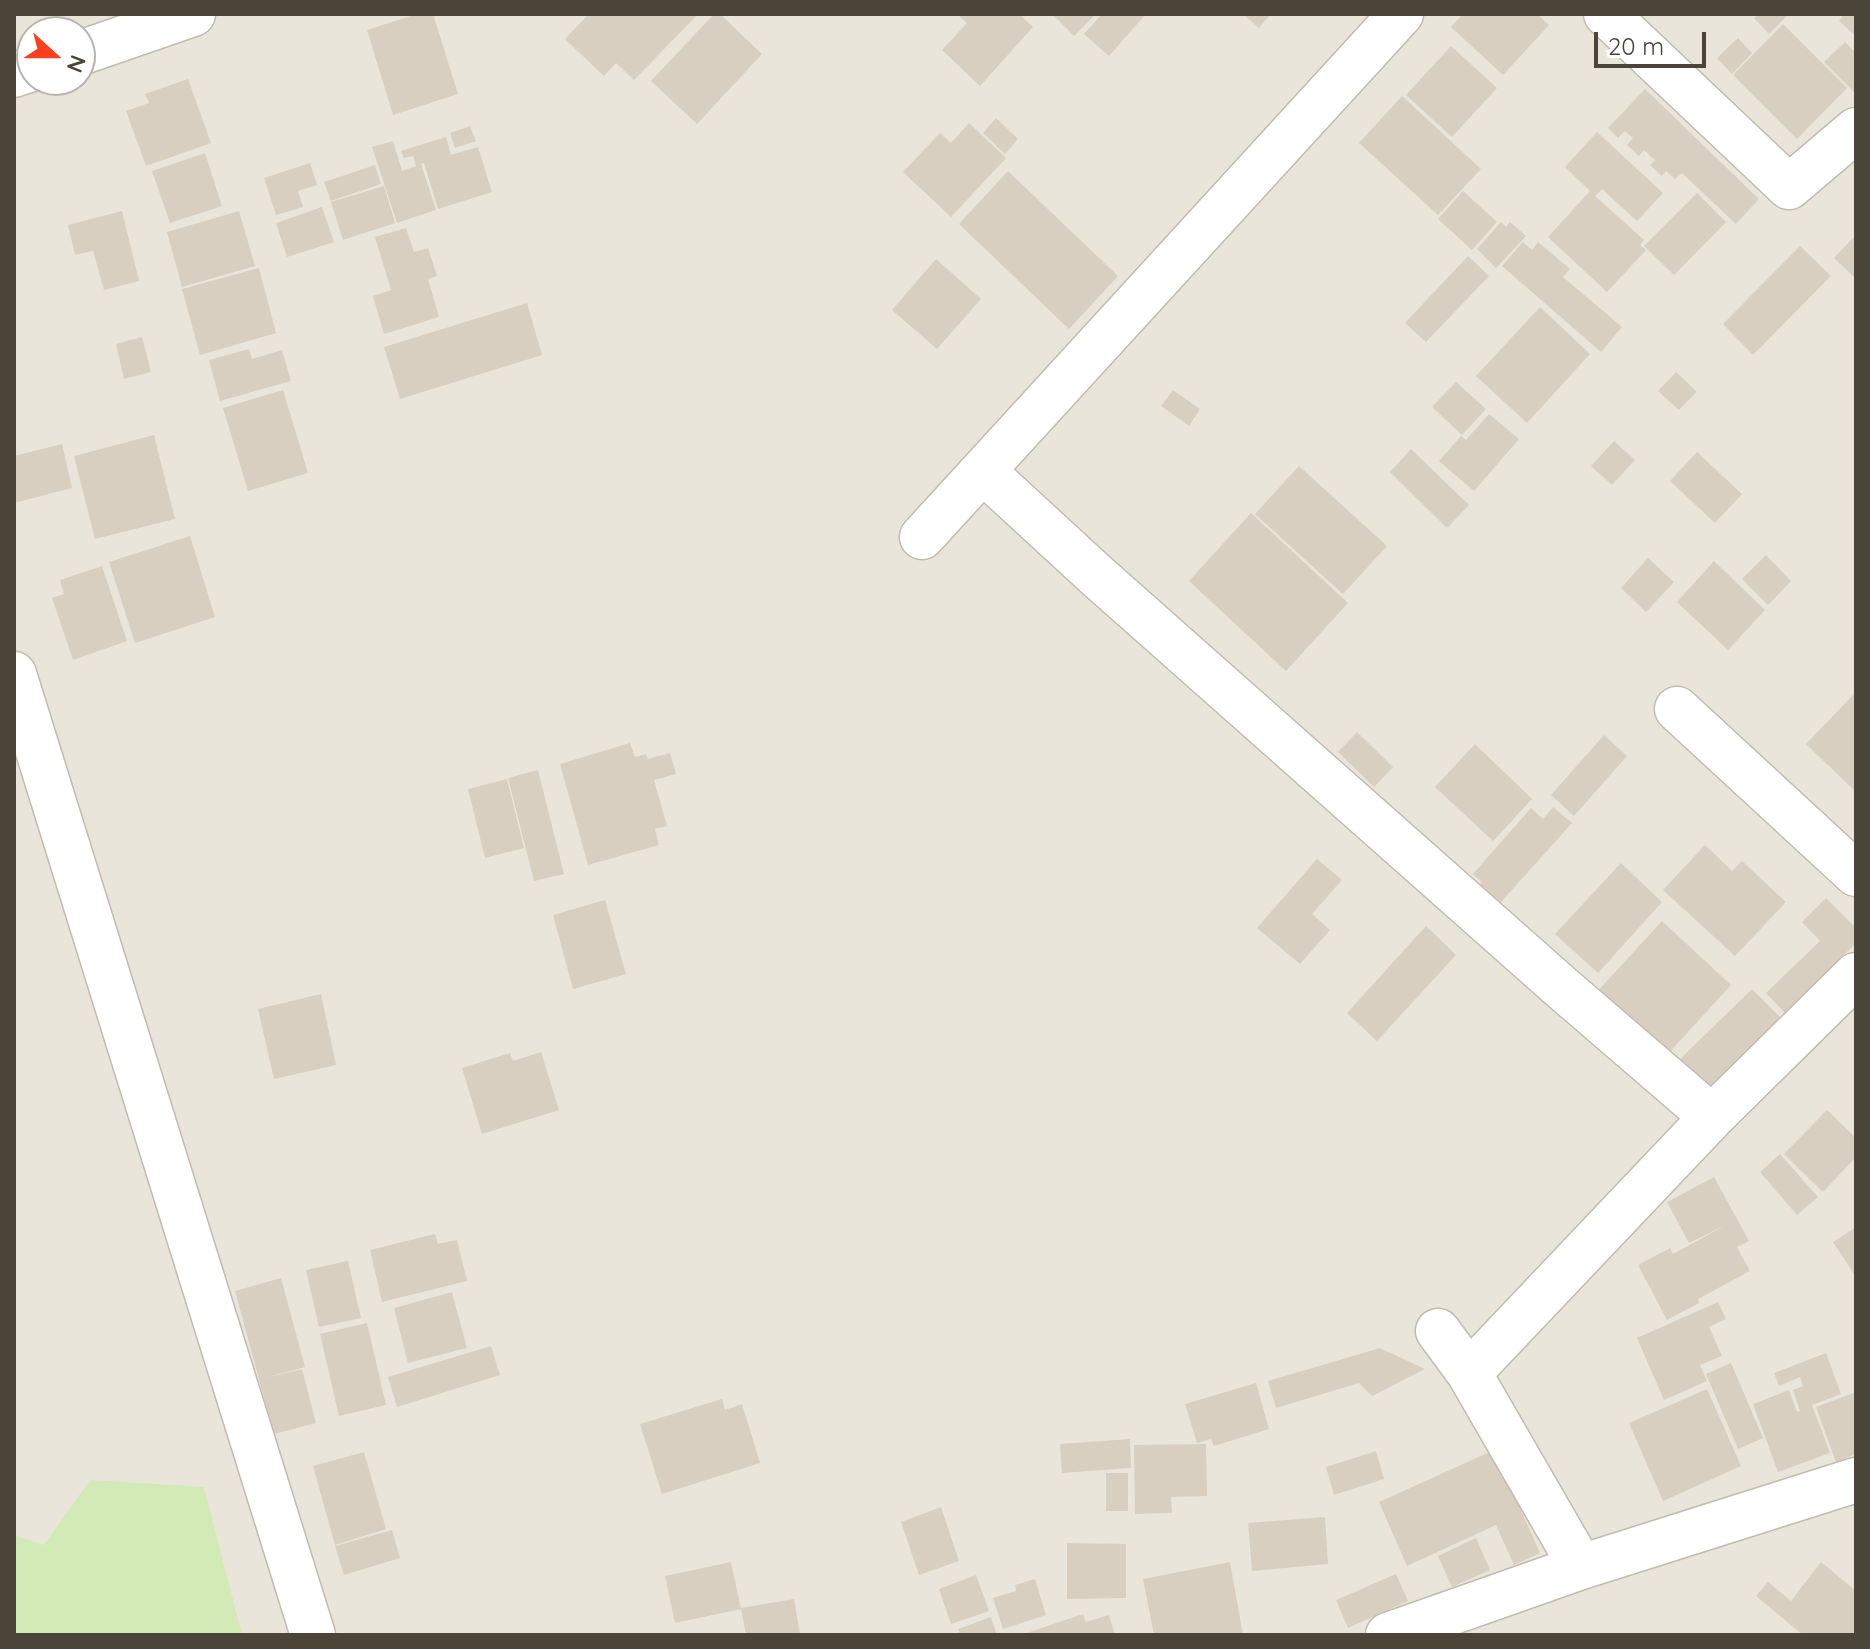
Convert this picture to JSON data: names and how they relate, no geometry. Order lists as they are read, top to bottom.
{
  "scale_bar": "20 m",
  "north": "right"
}
